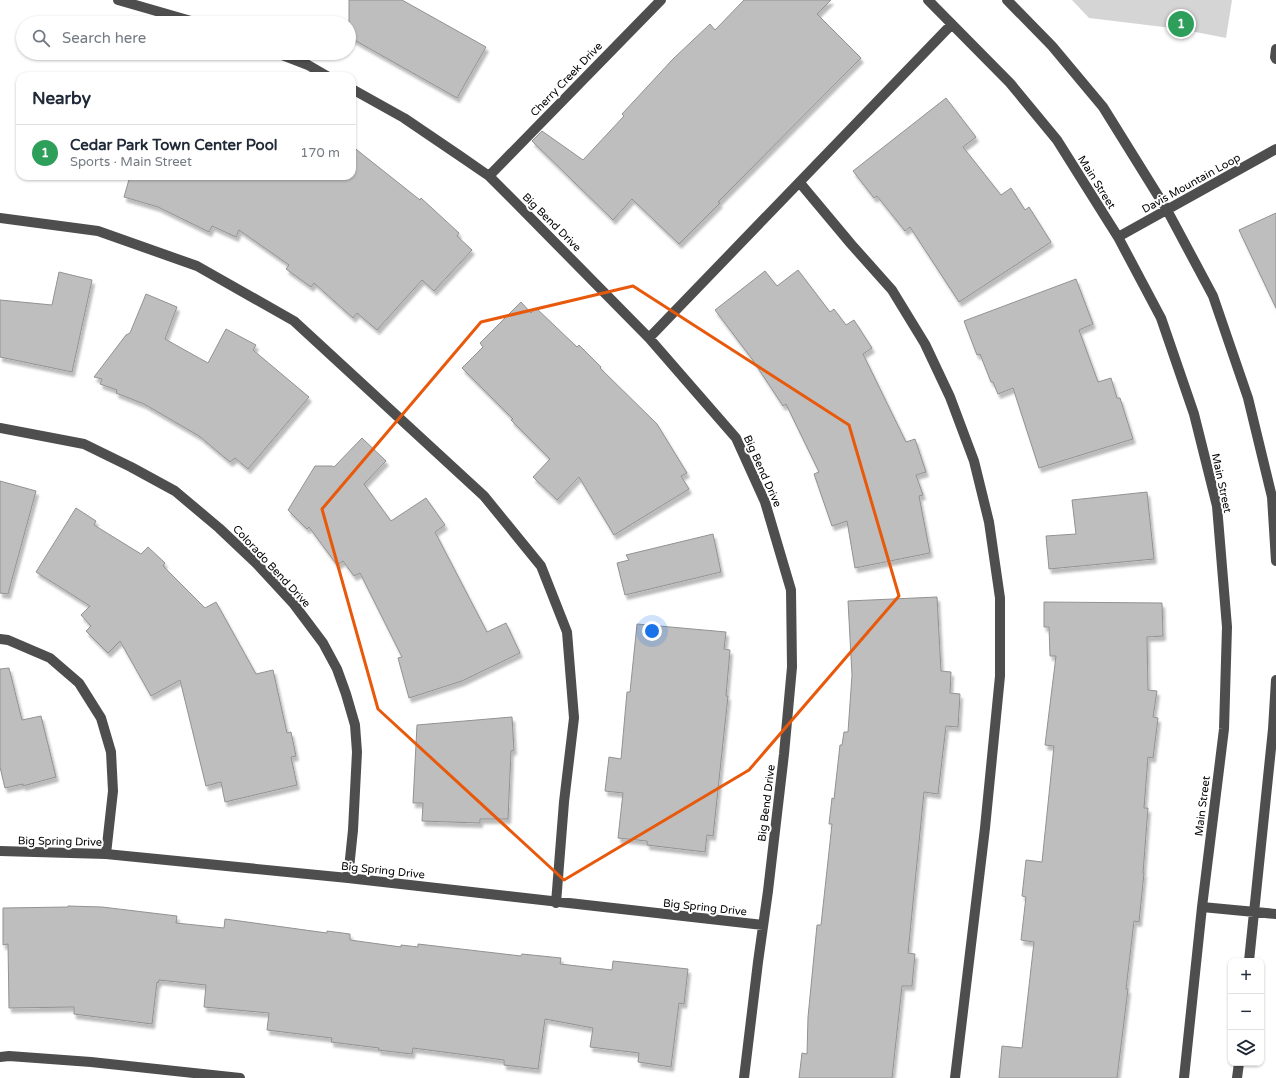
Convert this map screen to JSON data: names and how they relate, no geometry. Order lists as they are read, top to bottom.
{
  "streets": {
    "street": [
      "Cherry Creek Drive",
      "Main Street",
      "Davis Mountain Loop",
      "Big Bend Drive",
      "Colorado Bend Drive",
      "Big Spring Drive"
    ]
  },
  "crossings": [
    ["Cherry Creek Drive", "Big Bend Drive"],
    ["Main Street", "Davis Mountain Loop"],
    ["Big Bend Drive", "Big Spring Drive"],
    ["Colorado Bend Drive", "Big Spring Drive"]
  ],
  "page": {
    "pins": "1",
    "search": "Search here",
    "heading": "Nearby",
    "list": [
      {
        "mark": "1",
        "name": "Cedar Park Town Center Pool",
        "note": "Sports · Main Street",
        "value": "170 m"
      }
    ],
    "map_buttons": ["+", "−"]
  }
}
